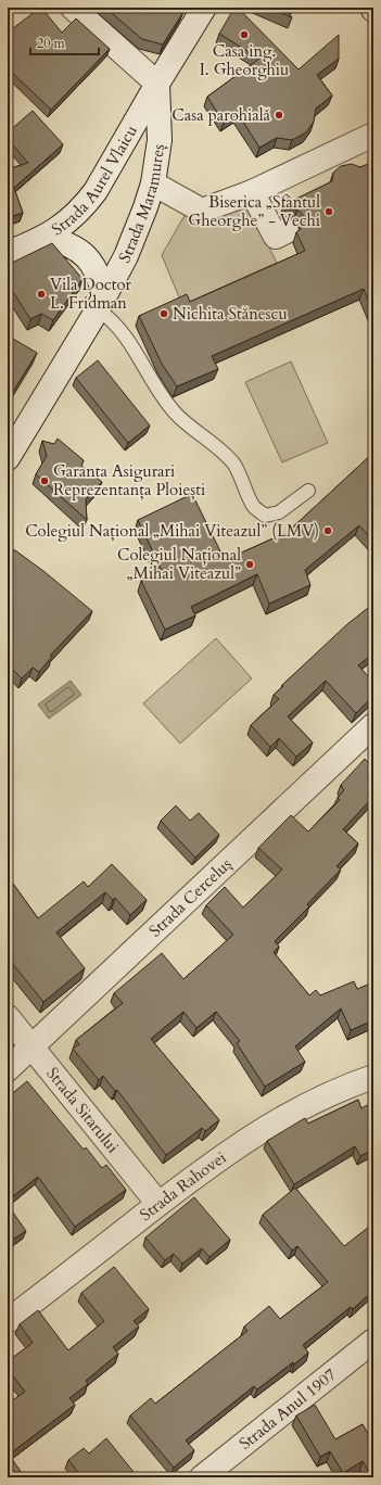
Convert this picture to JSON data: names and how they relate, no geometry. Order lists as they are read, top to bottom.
{
  "streets": {
    "street": [
      "Strada Aurel Vlaicu",
      "Strada Maramureș",
      "Strada Cerceluș",
      "Strada Sitarului",
      "Strada Rahovei",
      "Strada Anul 1907"
    ]
  },
  "crossings": [
    ["Strada Aurel Vlaicu", "Strada Maramureș"],
    ["Strada Cerceluș", "Strada Sitarului"],
    ["Strada Sitarului", "Strada Rahovei"]
  ],
  "places": [
    "Casa ing. I. Gheorghiu",
    "Casa parohială",
    "Biserica „Sfântul Gheorghe” - Vechi",
    "Vila Doctor L. Fridman",
    "Nichita Stănescu",
    "Garanta Asigurari Reprezentanţa Ploiești",
    "Colegiul Național „Mihai Viteazul” (LMV)",
    "Colegiul Național „Mihai Viteazul”"
  ],
  "scale_bar": "20 m"
}
